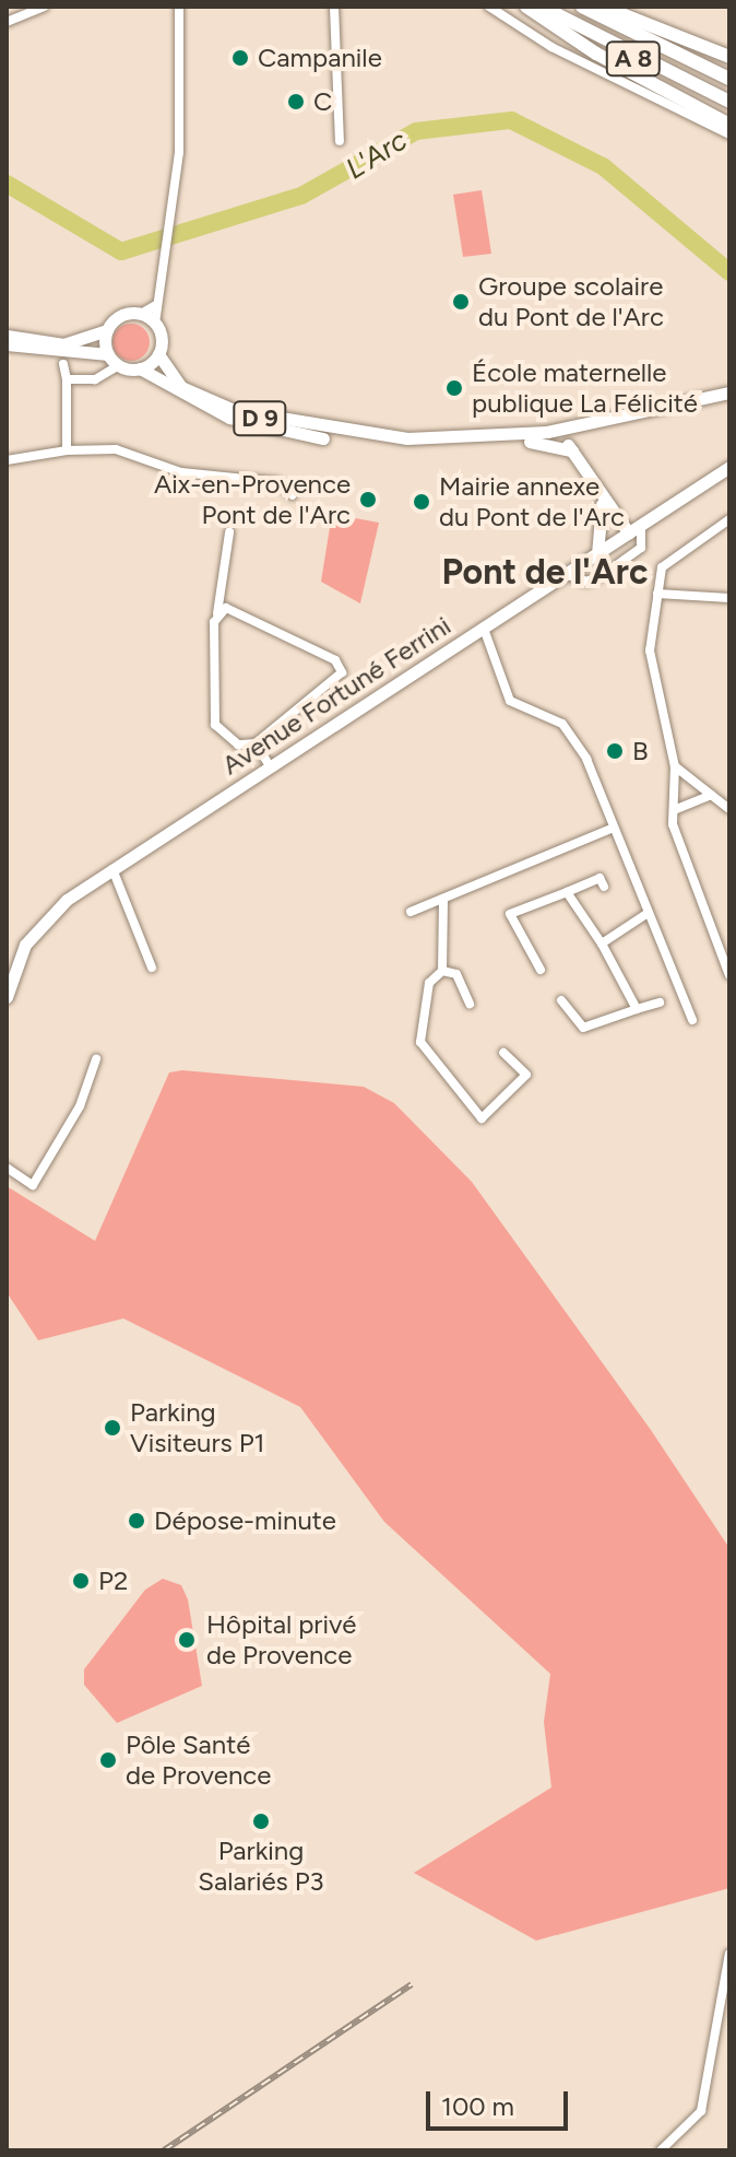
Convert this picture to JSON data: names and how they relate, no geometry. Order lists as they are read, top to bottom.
{
  "streets": {
    "highway": ["A 8"],
    "main road": ["D 9", "Avenue Fortuné Ferrini"]
  },
  "districts": ["Pont de l'Arc"],
  "water": ["L'Arc"],
  "places": [
    "Campanile",
    "C",
    "Groupe scolaire du Pont de l'Arc",
    "École maternelle publique La Félicité",
    "Aix-en-Provence Pont de l'Arc",
    "Mairie annexe du Pont de l'Arc",
    "B",
    "Parking Visiteurs P1",
    "Dépose-minute",
    "P2",
    "Hôpital privé de Provence",
    "Pôle Santé de Provence",
    "Parking Salariés P3"
  ],
  "scale_bar": "100 m"
}
